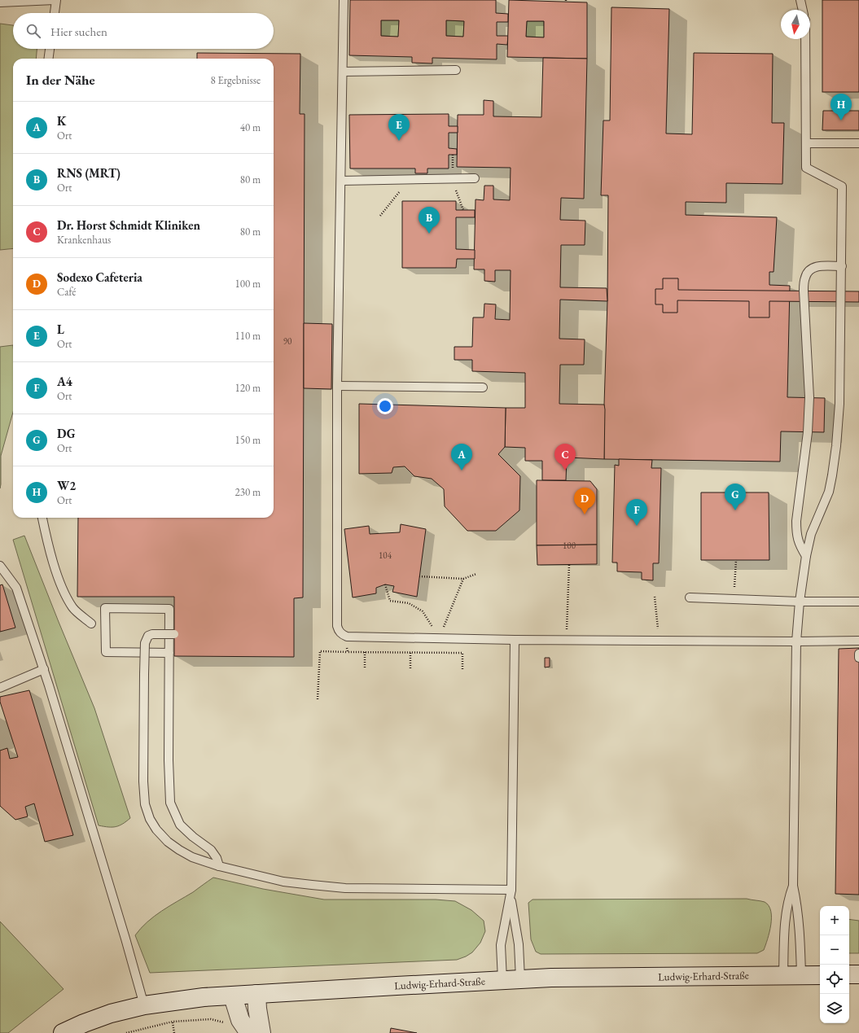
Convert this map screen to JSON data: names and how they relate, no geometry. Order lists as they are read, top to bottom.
{
  "streets": {
    "main road": ["Ludwig-Erhard-Straße"]
  },
  "house_numbers": ["90", "100", "104"],
  "north": "bottom",
  "page": {
    "search": "Hier suchen",
    "heading": ["In der Nähe", "8 Ergebnisse"],
    "pins": [
      "H",
      "E",
      "B",
      "A",
      "C",
      "G",
      "D",
      "F"
    ],
    "list": [
      {
        "mark": "A",
        "name": "K",
        "note": "Ort",
        "value": "40 m"
      },
      {
        "mark": "B",
        "name": "RNS (MRT)",
        "note": "Ort",
        "value": "80 m"
      },
      {
        "mark": "C",
        "name": "Dr. Horst Schmidt Kliniken",
        "note": "Krankenhaus",
        "value": "80 m"
      },
      {
        "mark": "D",
        "name": "Sodexo Cafeteria",
        "note": "Café",
        "value": "100 m"
      },
      {
        "mark": "E",
        "name": "L",
        "note": "Ort",
        "value": "110 m"
      },
      {
        "mark": "F",
        "name": "A4",
        "note": "Ort",
        "value": "120 m"
      },
      {
        "mark": "G",
        "name": "DG",
        "note": "Ort",
        "value": "150 m"
      },
      {
        "mark": "H",
        "name": "W2",
        "note": "Ort",
        "value": "230 m"
      }
    ],
    "map_buttons": ["+", "−"]
  }
}
